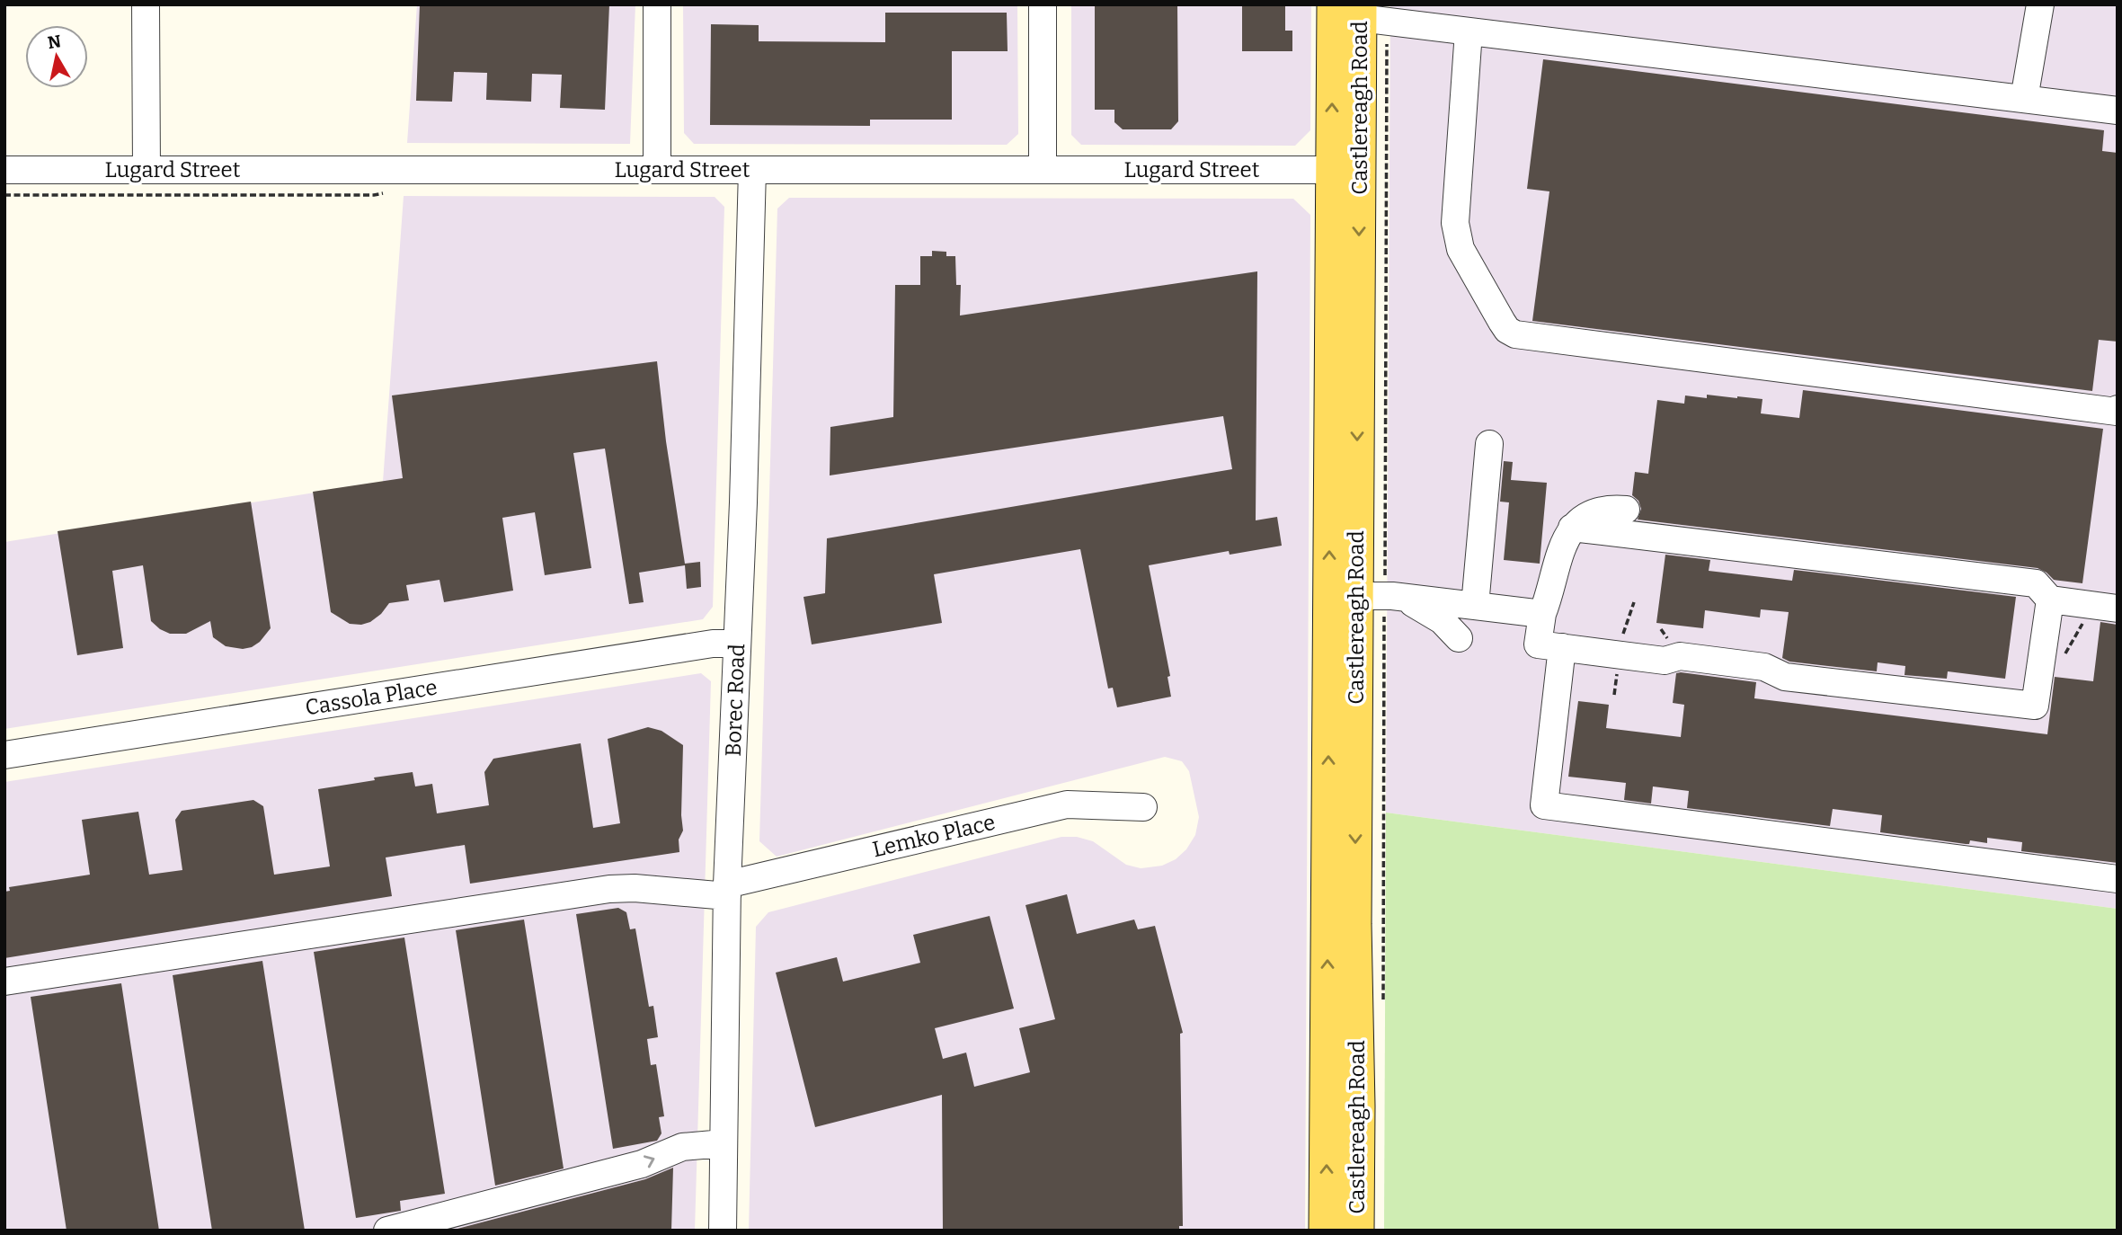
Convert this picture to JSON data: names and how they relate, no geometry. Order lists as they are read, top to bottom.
{
  "streets": {
    "main road": ["Castlereagh Road"],
    "street": [
      "Lugard Street",
      "Cassola Place",
      "Borec Road",
      "Lemko Place"
    ]
  },
  "crossings": [
    ["Castlereagh Road", "Lugard Street"],
    ["Lugard Street", "Borec Road"],
    ["Cassola Place", "Borec Road"],
    ["Borec Road", "Lemko Place"]
  ],
  "north": "top"
}
